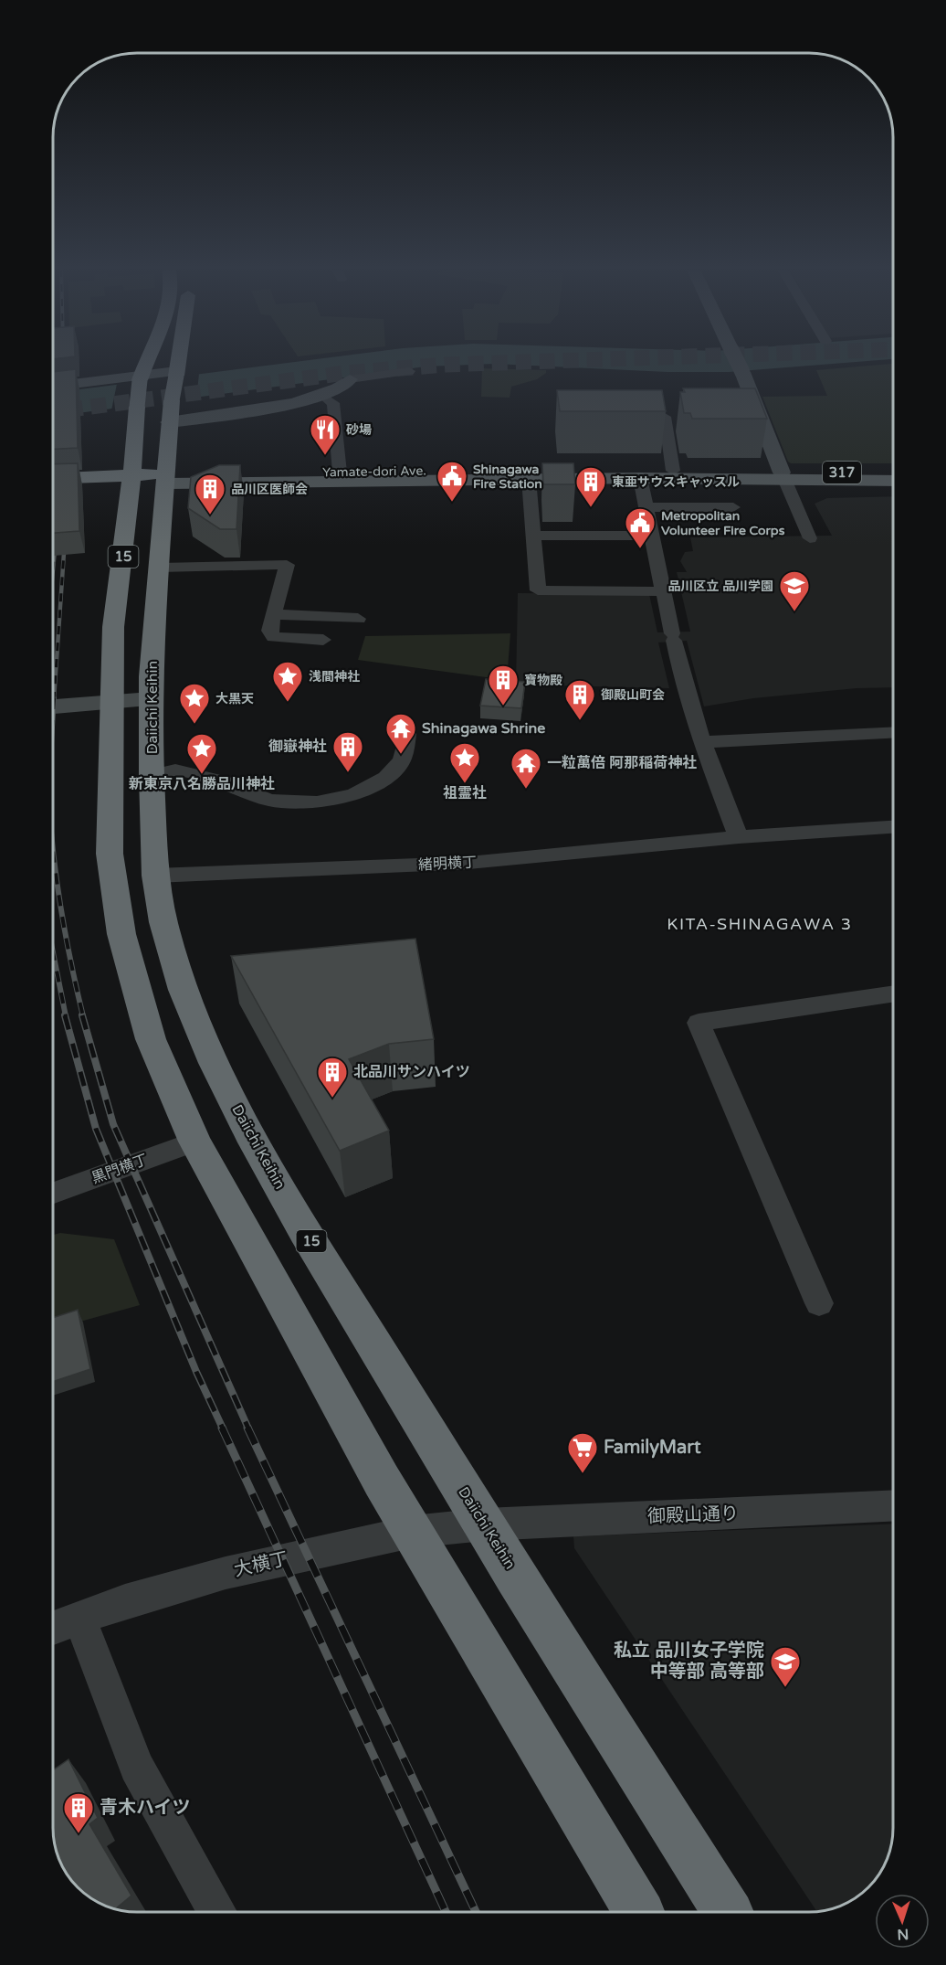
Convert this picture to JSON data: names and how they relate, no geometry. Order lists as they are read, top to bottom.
{
  "streets": {
    "highway": ["15", "Daiichi Keihin"],
    "main road": ["Yamate-dori Ave.", "317"],
    "street": [
      "緒明横丁",
      "黒門横丁",
      "御殿山通り",
      "大横丁"
    ]
  },
  "crossings": [
    ["Yamate-dori Ave.", "Daiichi Keihin"],
    ["15", "黒門横丁"],
    ["15", "大横丁"],
    ["Daiichi Keihin", "緒明横丁"],
    ["Daiichi Keihin", "御殿山通り"],
    ["Daiichi Keihin", "大横丁"],
    ["御殿山通り", "大横丁"]
  ],
  "districts": ["KITA-SHINAGAWA 3"],
  "places": {
    "restaurant": ["砂場"],
    "public building": ["Shinagawa Fire Station", "Metropolitan Volunteer Fire Corps"],
    "building": [
      "東亜サウスキャッスル",
      "品川区医師会",
      "寶物殿",
      "御殿山町会",
      "御嶽神社",
      "北品川サンハイツ",
      "青木ハイツ"
    ],
    "school or university": ["品川区立 品川学園", "私立 品川女子学院 中等部 高等部"],
    "place": [
      "浅間神社",
      "大黒天",
      "新東京八名勝品川神社",
      "祖霊社"
    ],
    "temple": ["Shinagawa Shrine", "一粒萬倍 阿那稲荷神社"],
    "supermarket": ["FamilyMart"]
  },
  "north": "bottom"
}
